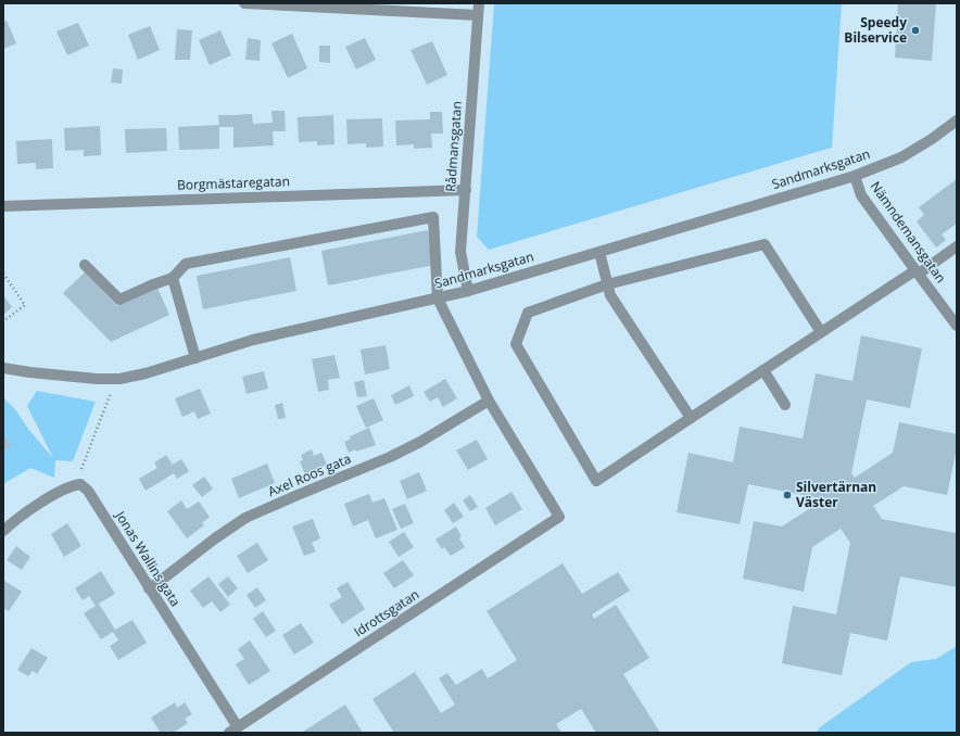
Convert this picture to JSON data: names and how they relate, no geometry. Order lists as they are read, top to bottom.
{
  "streets": {
    "street": [
      "Rådmansgatan",
      "Sandmarksgatan",
      "Borgmästaregatan",
      "Nämndemansgatan",
      "Axel Roos gata",
      "Jonas Wallins gata",
      "Idrottsgatan"
    ]
  },
  "crossings": [
    ["Rådmansgatan", "Sandmarksgatan"],
    ["Rådmansgatan", "Borgmästaregatan"],
    ["Sandmarksgatan", "Nämndemansgatan"],
    ["Axel Roos gata", "Jonas Wallins gata"],
    ["Axel Roos gata", "Idrottsgatan"],
    ["Jonas Wallins gata", "Idrottsgatan"]
  ],
  "places": ["Speedy Bilservice", "Silvertärnan Väster"]
}
